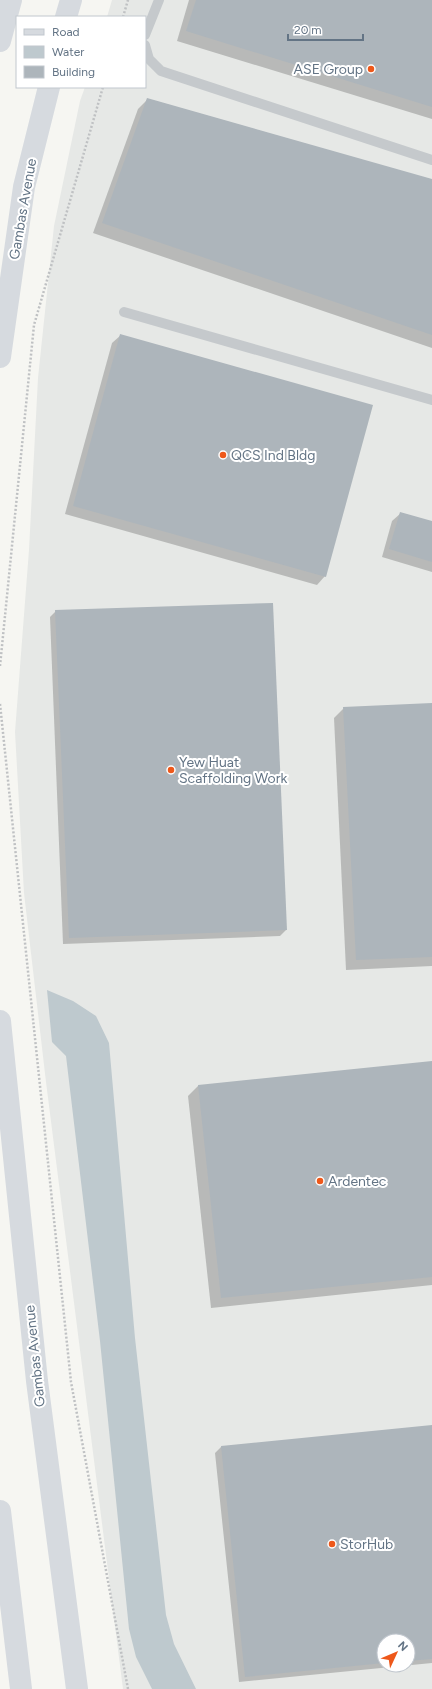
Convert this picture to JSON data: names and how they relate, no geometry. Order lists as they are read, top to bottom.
{
  "streets": {
    "main road": ["Gambas Avenue"]
  },
  "places": [
    "ASE Group",
    "QCS Ind Bldg",
    "Yew Huat Scaffolding Work",
    "Ardentec",
    "StorHub"
  ],
  "legend": ["Road", "Water", "Building"],
  "scale_bar": "20 m",
  "north": "top right"
}
